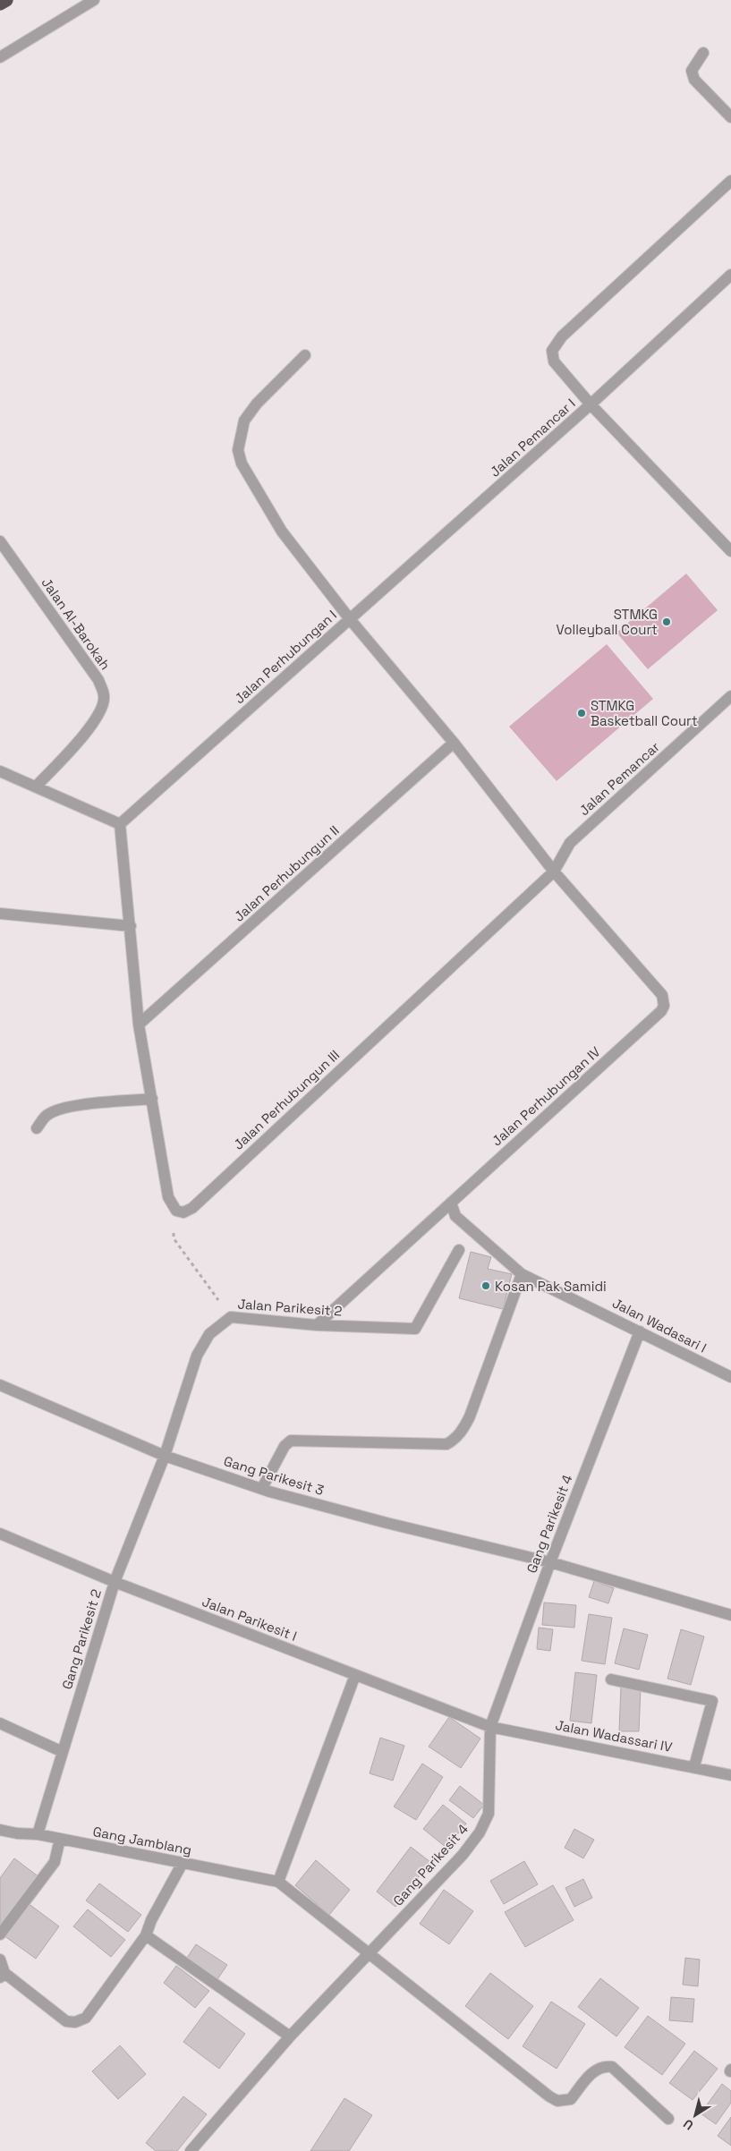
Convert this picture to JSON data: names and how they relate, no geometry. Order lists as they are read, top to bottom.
{
  "streets": {
    "street": [
      "Jalan Pemancar I",
      "Jalan Al-Barokah",
      "Jalan Perhubungan I",
      "Jalan Pemancar",
      "Jalan Perhubungun II",
      "Jalan Perhubungan IV",
      "Jalan Perhubungun III",
      "Jalan Parikesit 2",
      "Jalan Wadasari I",
      "Gang Parikesit 3",
      "Gang Parikesit 4",
      "Jalan Parikesit I",
      "Gang Parikesit 2",
      "Jalan Wadassari IV",
      "Gang Jamblang"
    ]
  },
  "crossings": [
    ["Jalan Pemancar I", "Jalan Perhubungan I"],
    ["Jalan Perhubungan I", "Jalan Pemancar"],
    ["Jalan Perhubungan I", "Jalan Perhubungun II"],
    ["Jalan Perhubungan I", "Jalan Perhubungan IV"],
    ["Jalan Perhubungan I", "Jalan Perhubungun III"],
    ["Jalan Pemancar", "Jalan Perhubungan IV"],
    ["Jalan Pemancar", "Jalan Perhubungun III"],
    ["Jalan Perhubungan IV", "Jalan Perhubungun III"],
    ["Jalan Perhubungan IV", "Jalan Parikesit 2"],
    ["Jalan Perhubungan IV", "Jalan Wadasari I"],
    ["Jalan Parikesit 2", "Gang Parikesit 3"],
    ["Jalan Parikesit 2", "Gang Parikesit 2"],
    ["Jalan Wadasari I", "Gang Parikesit 4"],
    ["Gang Parikesit 3", "Gang Parikesit 4"],
    ["Gang Parikesit 3", "Gang Parikesit 2"],
    ["Gang Parikesit 4", "Jalan Parikesit I"],
    ["Gang Parikesit 4", "Jalan Wadassari IV"],
    ["Jalan Parikesit I", "Gang Parikesit 2"],
    ["Jalan Parikesit I", "Jalan Wadassari IV"],
    ["Gang Parikesit 2", "Gang Jamblang"]
  ],
  "places": ["STMKG Volleyball Court", "STMKG Basketball Court", "Kosan Pak Samidi"],
  "north": "bottom left"
}
